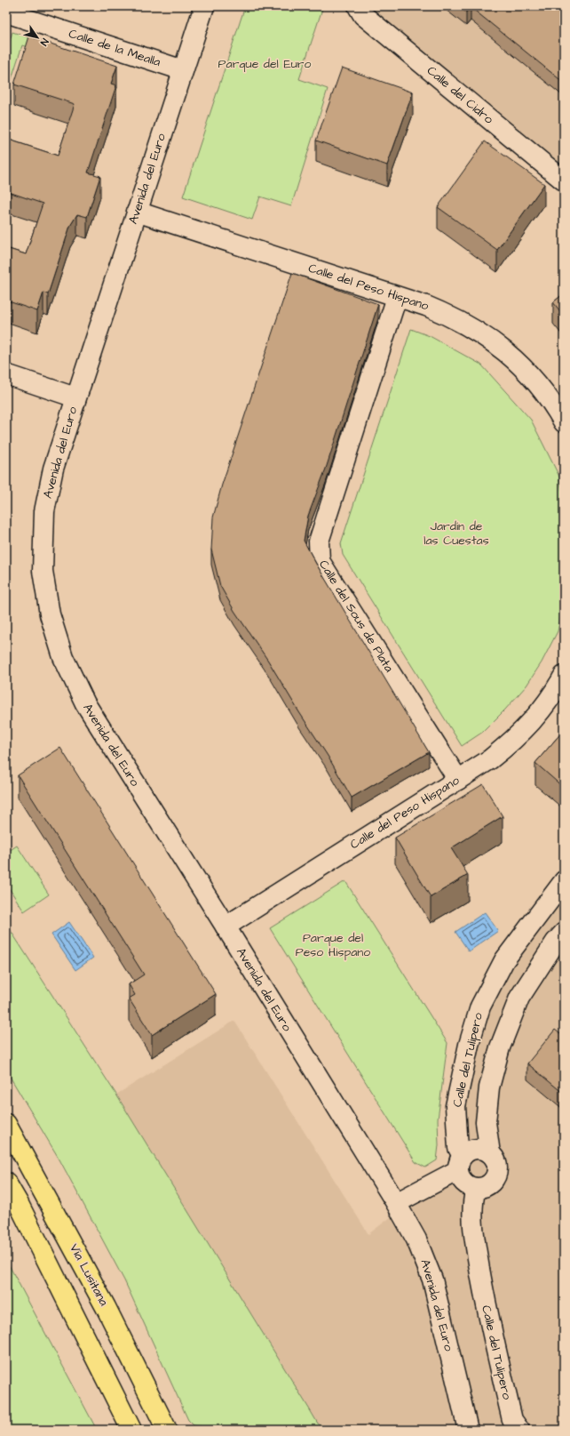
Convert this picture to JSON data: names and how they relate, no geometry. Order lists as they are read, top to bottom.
{
  "streets": {
    "main road": ["Vía Lusitana"],
    "street": [
      "Calle de la Mealla",
      "Calle del Cidro",
      "Avenida del Euro",
      "Calle del Peso Hispano",
      "Calle del Sous de Plata",
      "Calle del Tulipero"
    ]
  },
  "crossings": [
    ["Calle de la Mealla", "Avenida del Euro"],
    ["Avenida del Euro", "Calle del Peso Hispano"],
    ["Calle del Peso Hispano", "Calle del Sous de Plata"]
  ],
  "parks": ["Parque del Euro", "Jardín de las Cuestas", "Parque del Peso Hispano"],
  "north": "bottom right"
}
